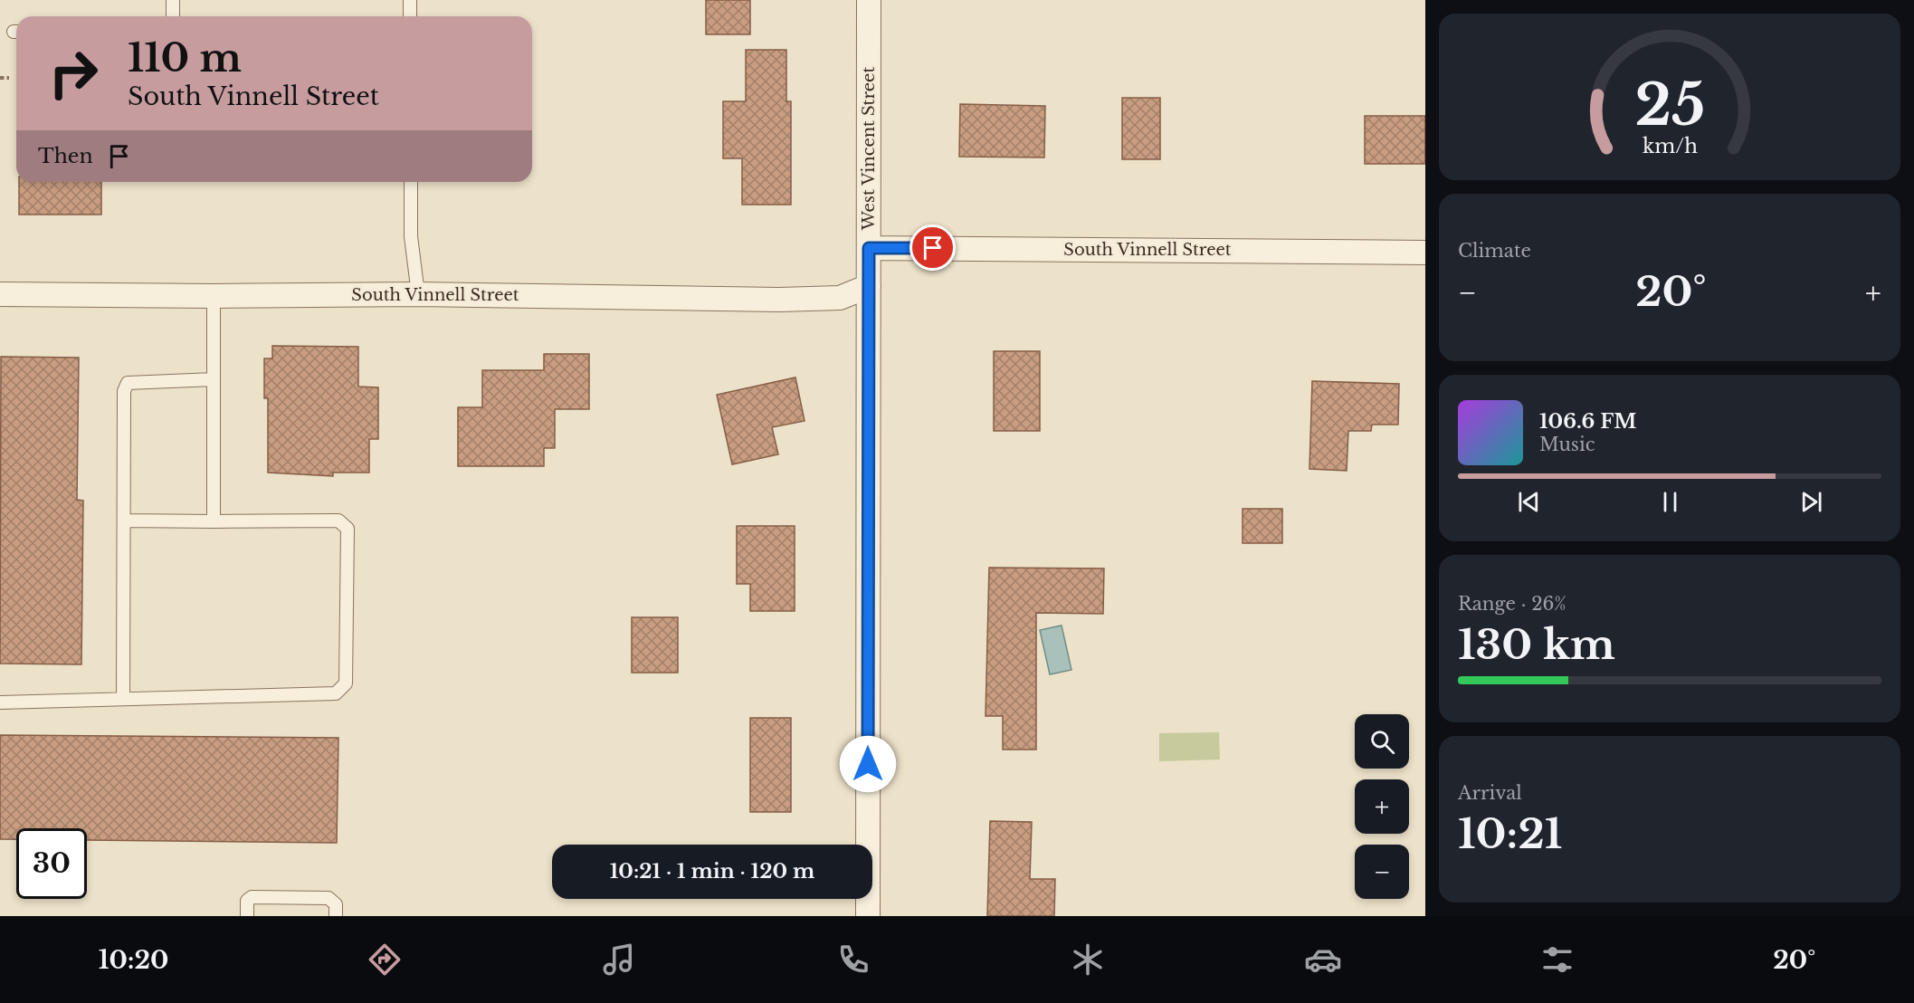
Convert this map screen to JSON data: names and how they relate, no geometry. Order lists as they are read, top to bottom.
{
  "streets": {
    "street": ["West Vincent Street", "South Vinnell Street"]
  },
  "crossings": [
    ["West Vincent Street", "South Vinnell Street"]
  ],
  "page": {
    "turn": ["110 m", "South Vinnell Street"],
    "then": "Then",
    "tile": [
      "Climate",
      ["Range · 26%", "130 km"],
      ["Arrival", "10:21"]
    ],
    "heat": ["−", "20°", "+"],
    "song": ["106.6 FM", "Music"],
    "map_buttons": ["+", "−"],
    "limit": "30",
    "trip": "10:21 · 1 min · 120 m",
    "tabs": ["10:20", "20°"],
    "gauge": ["25", "km/h"]
  }
}
